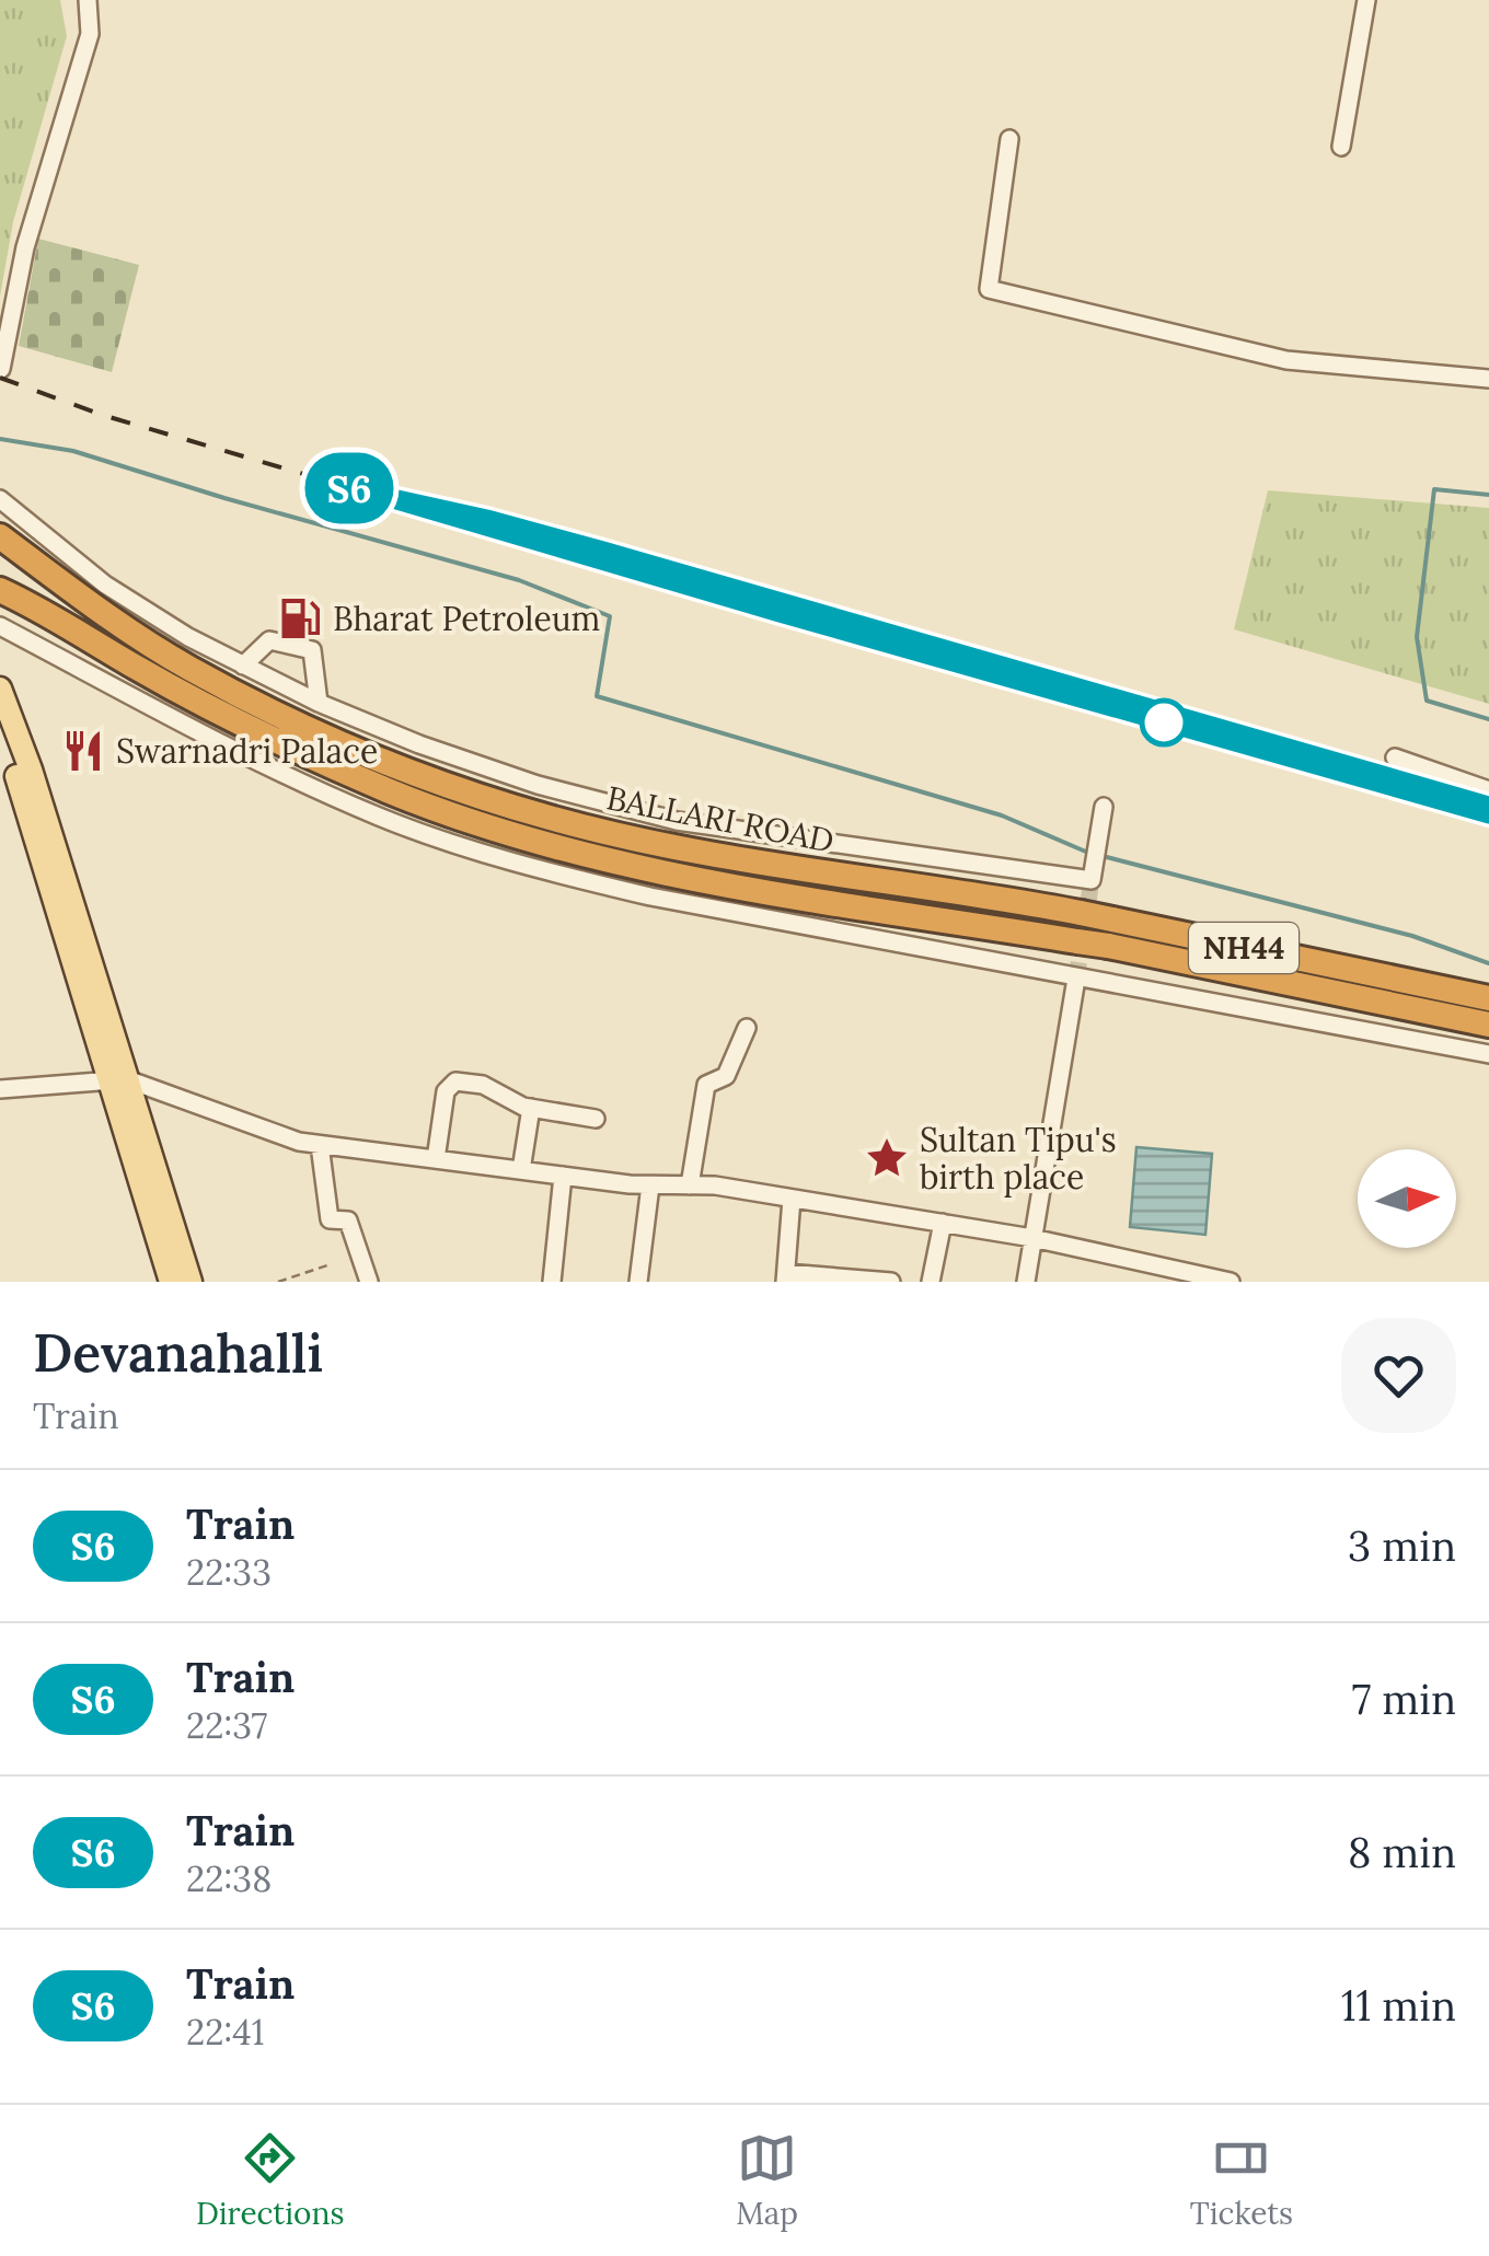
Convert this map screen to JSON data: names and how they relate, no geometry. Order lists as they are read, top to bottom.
{
  "streets": {
    "highway": ["BALLARI ROAD", "NH44"]
  },
  "places": {
    "fuel station": ["Bharat Petroleum"],
    "restaurant": ["Swarnadri Palace"],
    "place": ["Sultan Tipu's birth place"]
  },
  "north": "right",
  "page": {
    "on_map": "S6",
    "heading": ["Devanahalli", "Train"],
    "list": [
      {
        "mark": "S6",
        "name": "Train",
        "note": "22:33",
        "value": "3 min"
      },
      {
        "mark": "S6",
        "name": "Train",
        "note": "22:37",
        "value": "7 min"
      },
      {
        "mark": "S6",
        "name": "Train",
        "note": "22:38",
        "value": "8 min"
      },
      {
        "mark": "S6",
        "name": "Train",
        "note": "22:41",
        "value": "11 min"
      }
    ],
    "tabs": ["Directions", "Map", "Tickets"]
  }
}
